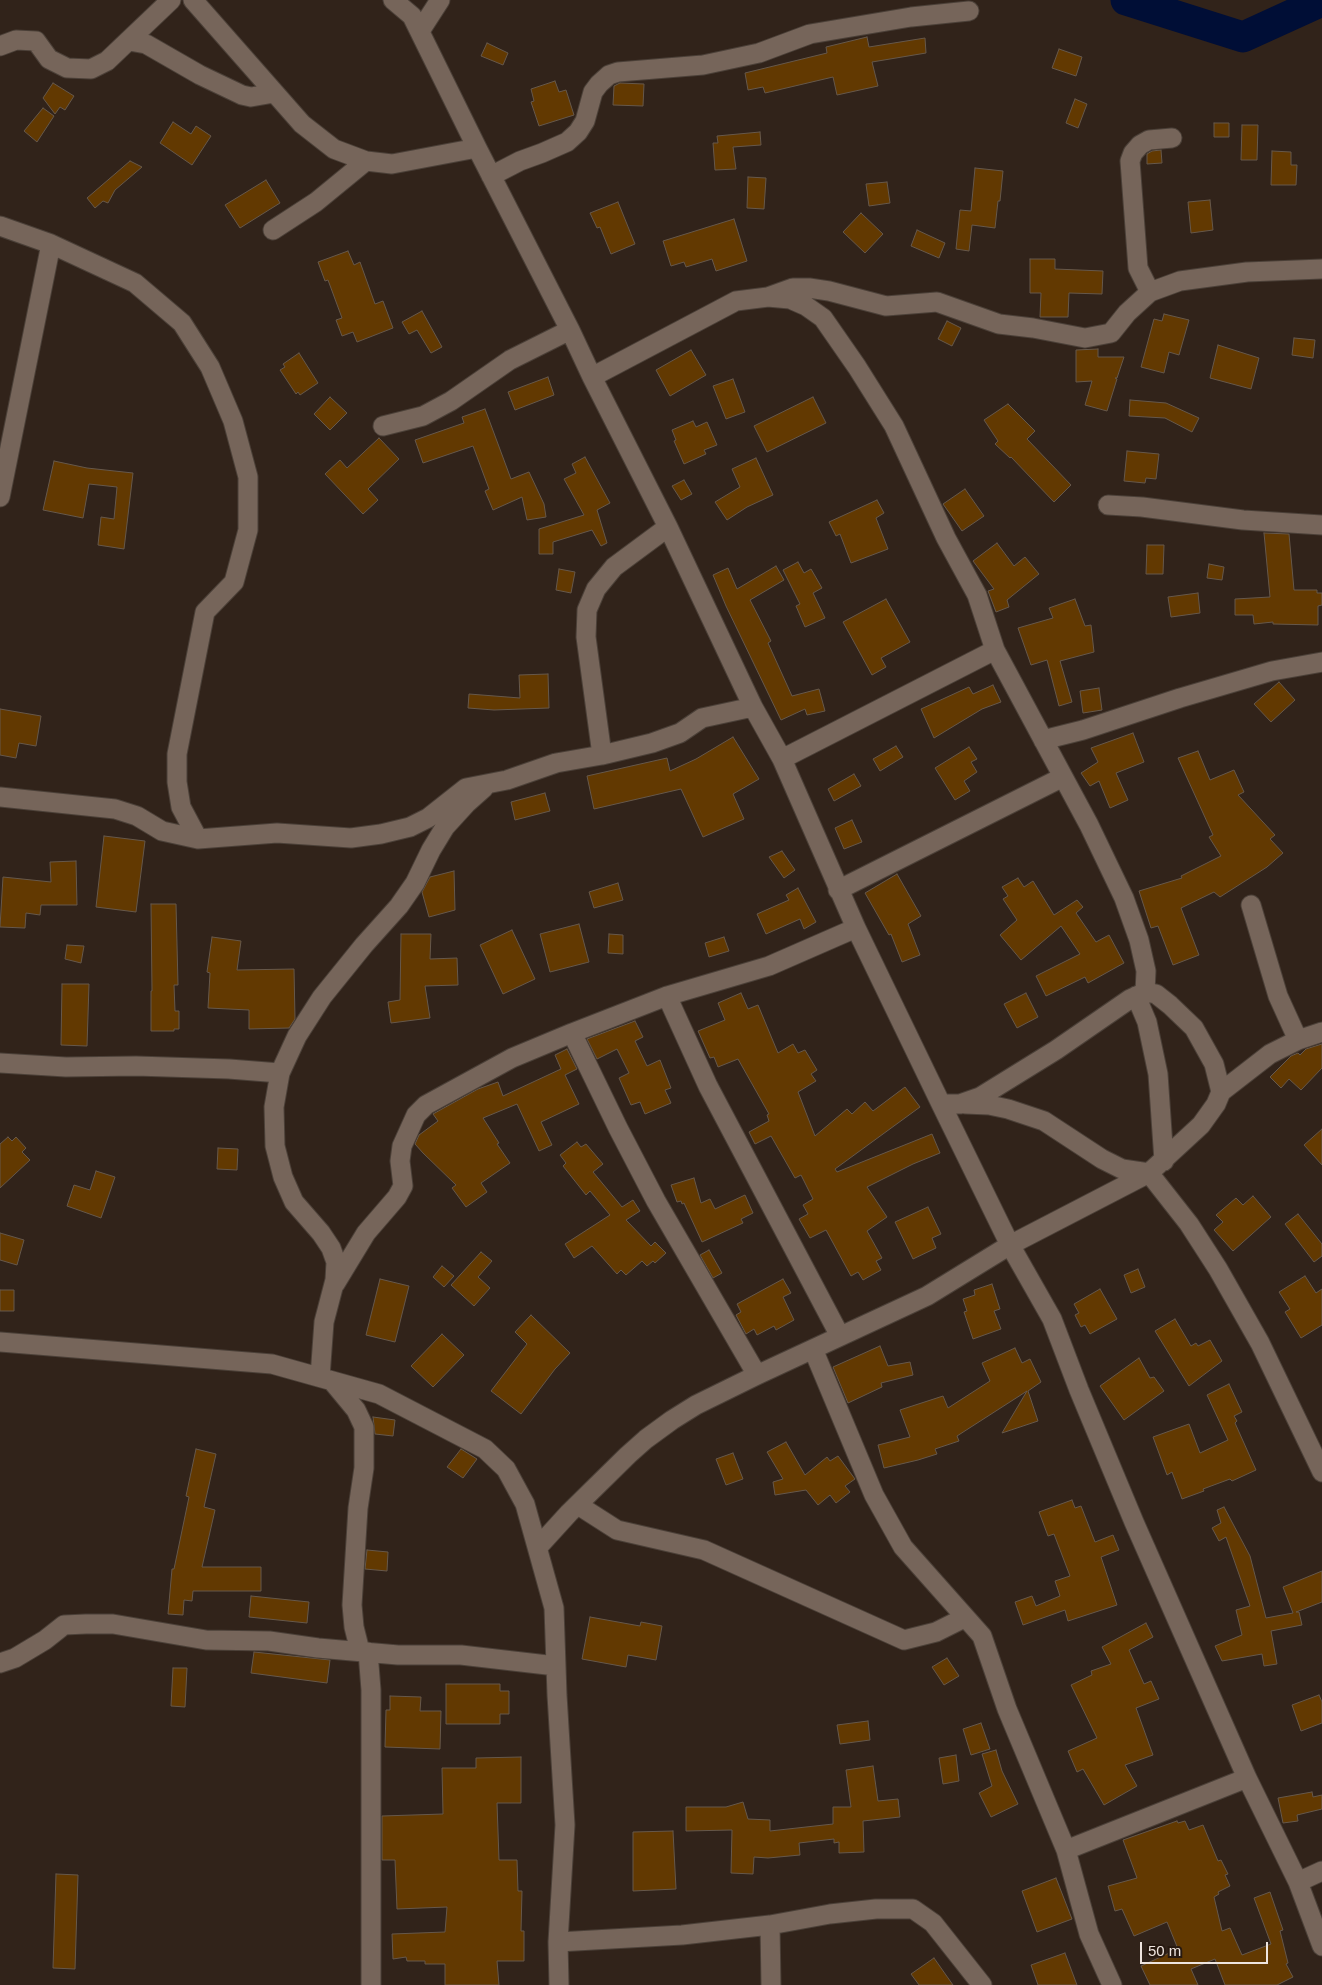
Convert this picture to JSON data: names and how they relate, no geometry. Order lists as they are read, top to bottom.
{
  "scale_bar": "50 m"
}
